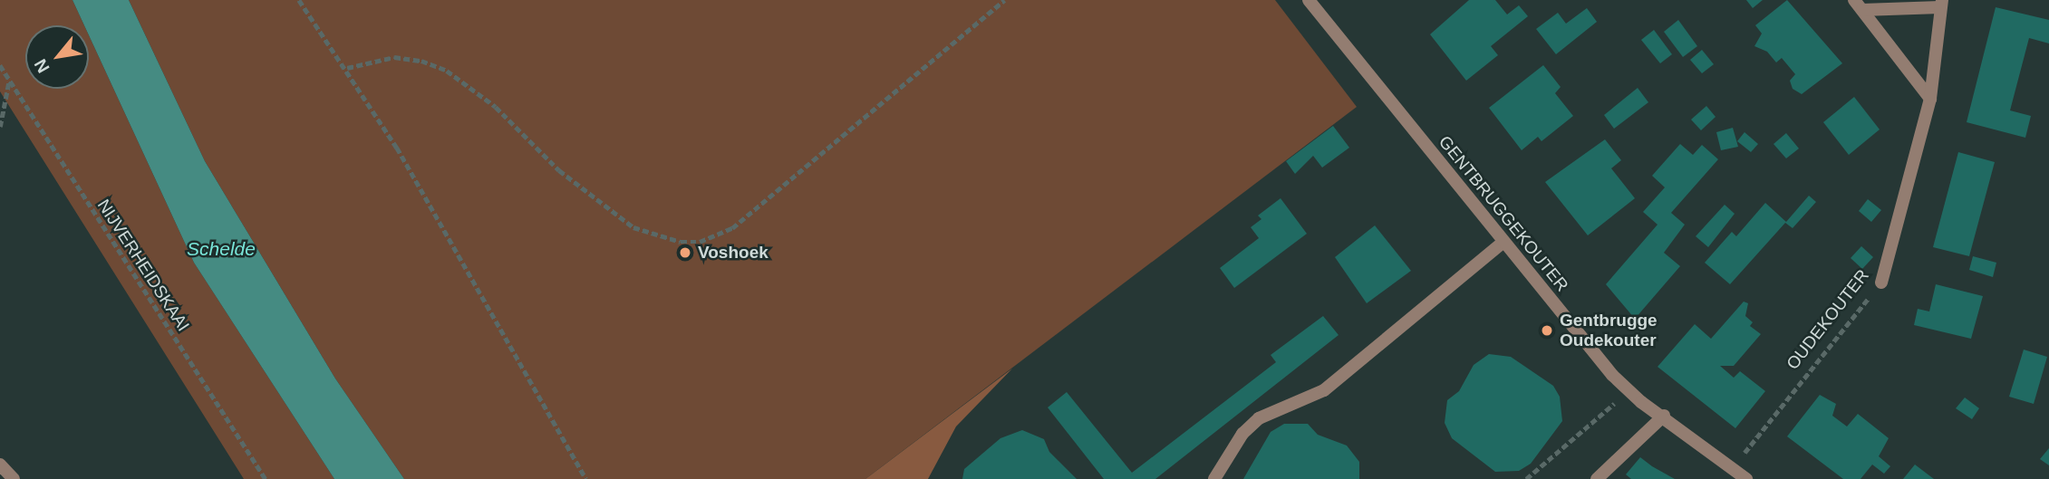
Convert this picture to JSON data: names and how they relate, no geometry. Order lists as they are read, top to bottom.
{
  "streets": {
    "street": ["GENTBRUGGEKOUTER", "OUDEKOUTER"],
    "path": ["NIJVERHEIDSKAAI"]
  },
  "crossings": [
    ["GENTBRUGGEKOUTER", "OUDEKOUTER"]
  ],
  "water": ["Schelde"],
  "places": ["Voshoek", "Gentbrugge Oudekouter"],
  "north": "bottom left"
}
